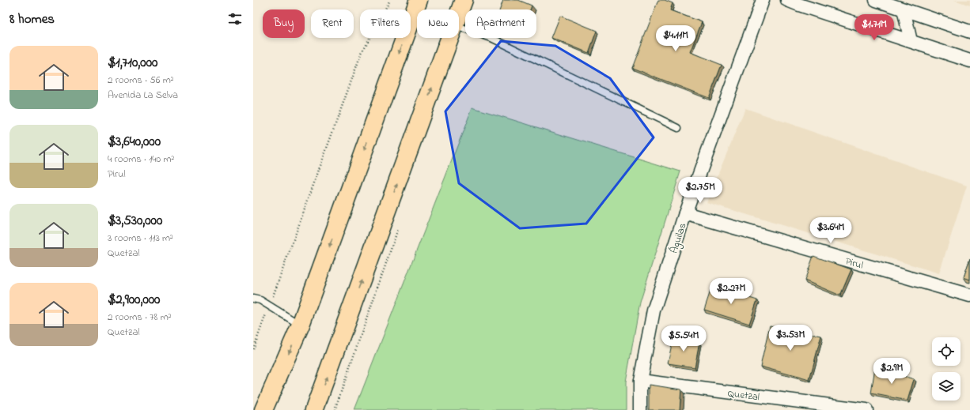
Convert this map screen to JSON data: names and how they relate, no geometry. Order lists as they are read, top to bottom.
{
  "streets": {
    "street": ["Águilas", "Pirul", "Quetzal"]
  },
  "crossings": [
    ["Águilas", "Pirul"],
    ["Águilas", "Quetzal"]
  ],
  "page": {
    "heading": "8 homes",
    "chip": [
      "Buy",
      "Rent",
      "Filters",
      "New",
      "Apartment"
    ],
    "price": [
      "$1.71M",
      "$4.11M",
      "$2.75M",
      "$3.64M",
      "$2.27M",
      "$3.53M",
      "$5.54M",
      "$2.9M"
    ],
    "list": [
      {
        "name": "$1,710,000",
        "note": "2 rooms · 56 m² · Avenida La Selva"
      },
      {
        "name": "$3,640,000",
        "note": "4 rooms · 140 m² · Pirul"
      },
      {
        "name": "$3,530,000",
        "note": "3 rooms · 113 m² · Quetzal"
      },
      {
        "name": "$2,900,000",
        "note": "2 rooms · 78 m² · Quetzal"
      }
    ]
  }
}
